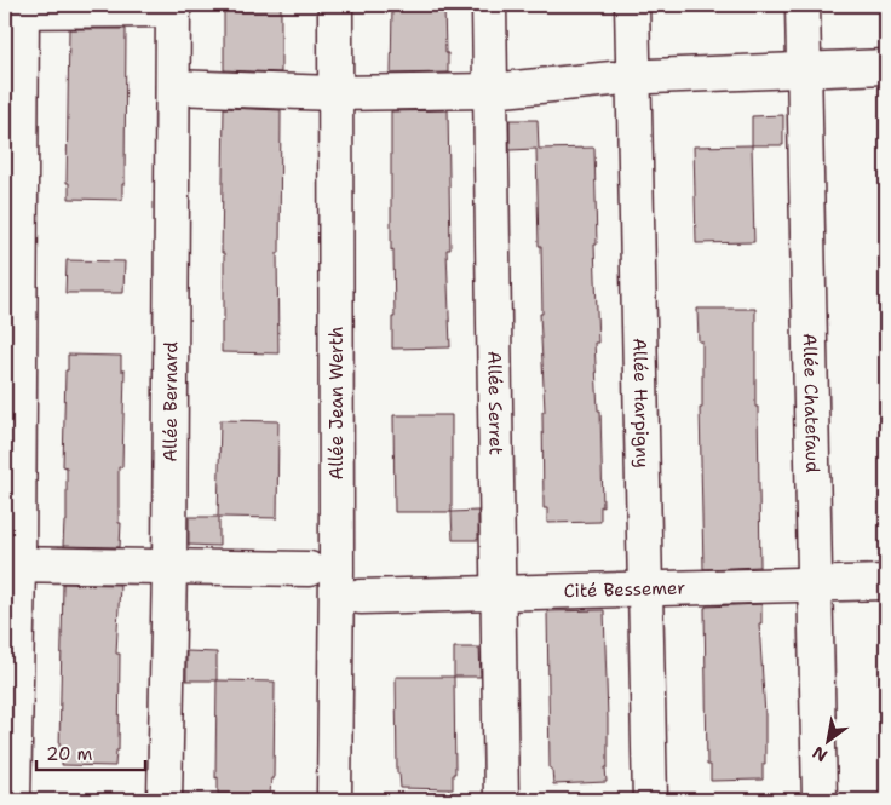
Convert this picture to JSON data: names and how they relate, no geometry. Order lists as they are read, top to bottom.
{
  "streets": {
    "street": [
      "Allée Serret",
      "Allée Harpigny",
      "Allée Bernard",
      "Allée Jean Werth",
      "Allée Chatefaud",
      "Cité Bessemer"
    ]
  },
  "crossings": [
    ["Allée Serret", "Cité Bessemer"],
    ["Allée Harpigny", "Cité Bessemer"],
    ["Allée Chatefaud", "Cité Bessemer"]
  ],
  "scale_bar": "20 m",
  "north": "bottom left"
}
